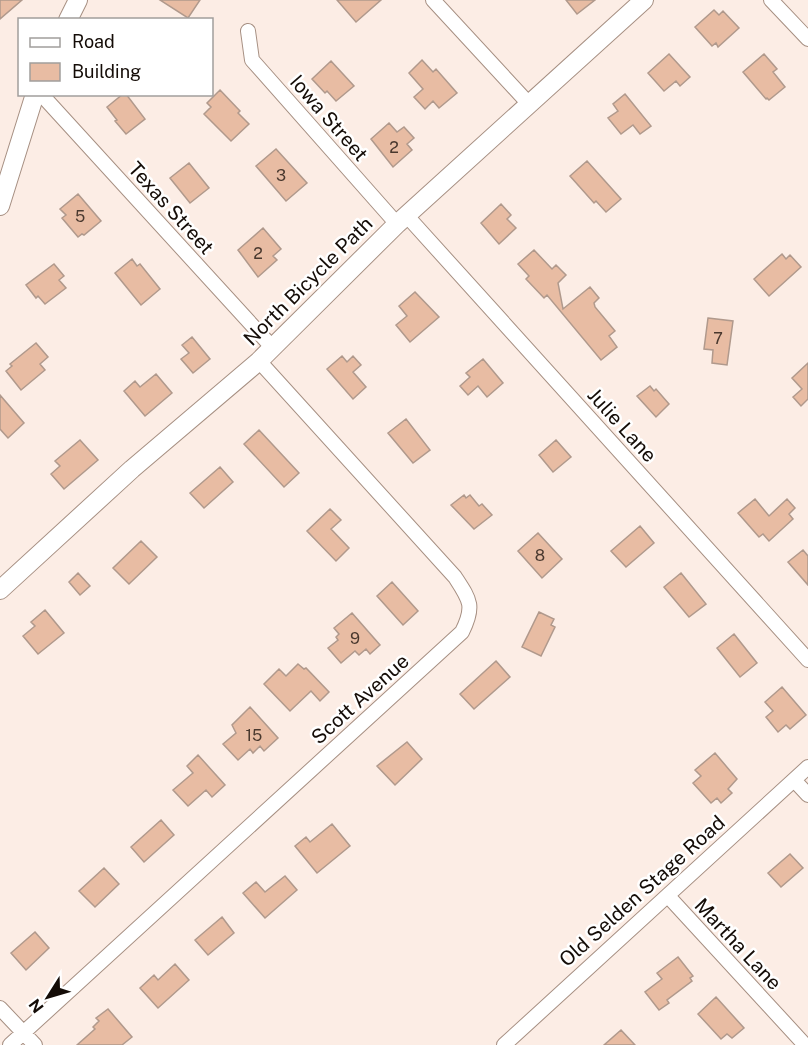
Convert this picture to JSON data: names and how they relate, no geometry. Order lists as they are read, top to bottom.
{
  "streets": {
    "street": [
      "Iowa Street",
      "Texas Street",
      "North Bicycle Path",
      "Julie Lane",
      "Scott Avenue",
      "Old Selden Stage Road",
      "Martha Lane"
    ]
  },
  "crossings": [
    ["Iowa Street", "North Bicycle Path"],
    ["Iowa Street", "Julie Lane"],
    ["Texas Street", "North Bicycle Path"],
    ["North Bicycle Path", "Julie Lane"],
    ["North Bicycle Path", "Scott Avenue"],
    ["Old Selden Stage Road", "Martha Lane"]
  ],
  "house_numbers": [
    "2",
    "3",
    "5",
    "2",
    "7",
    "8",
    "9",
    "15"
  ],
  "legend": ["Road", "Building"],
  "north": "bottom left"
}
